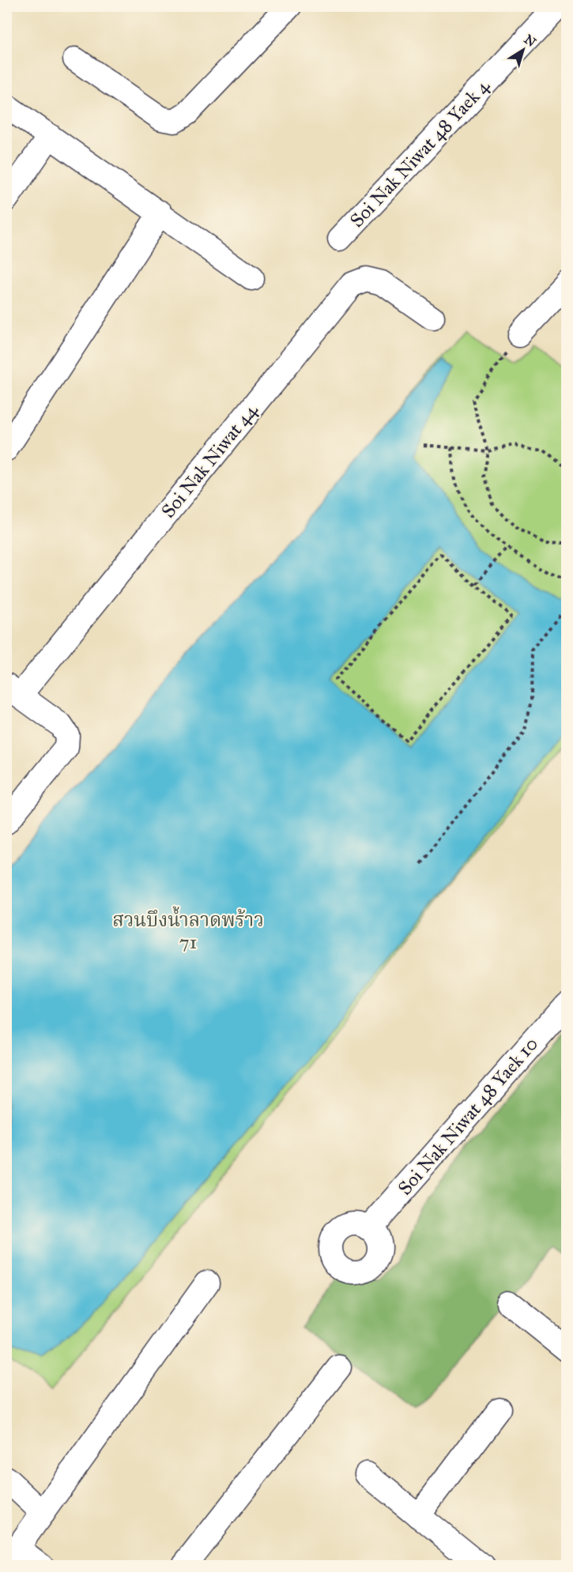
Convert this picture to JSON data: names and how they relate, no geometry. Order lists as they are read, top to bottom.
{
  "streets": {
    "street": ["Soi Nak Niwat 48 Yaek 4", "Soi Nak Niwat 44", "Soi Nak Niwat 48 Yaek 10"]
  },
  "parks": ["สวนบึงน้ำลาดพร้าว 71"],
  "north": "top right"
}
